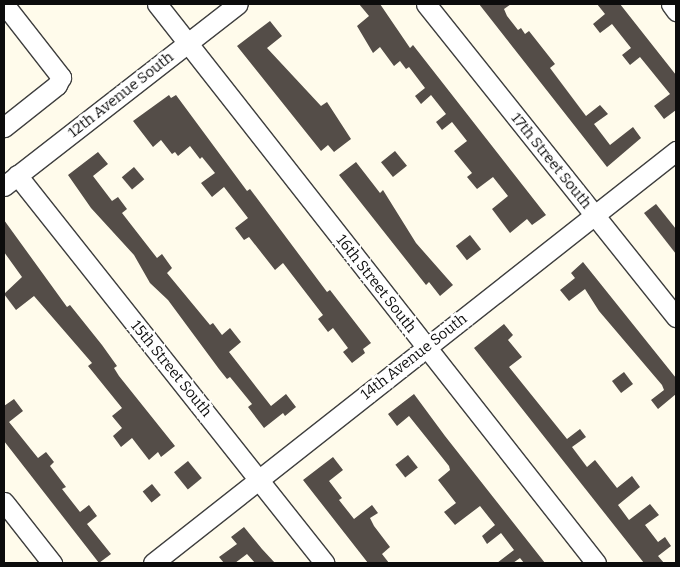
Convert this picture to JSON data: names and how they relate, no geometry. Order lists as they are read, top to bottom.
{
  "streets": {
    "street": [
      "12th Avenue South",
      "17th Street South",
      "16th Street South",
      "14th Avenue South",
      "15th Street South"
    ]
  },
  "crossings": [
    ["12th Avenue South", "16th Street South"],
    ["12th Avenue South", "15th Street South"],
    ["17th Street South", "14th Avenue South"],
    ["16th Street South", "14th Avenue South"],
    ["14th Avenue South", "15th Street South"]
  ]
}
